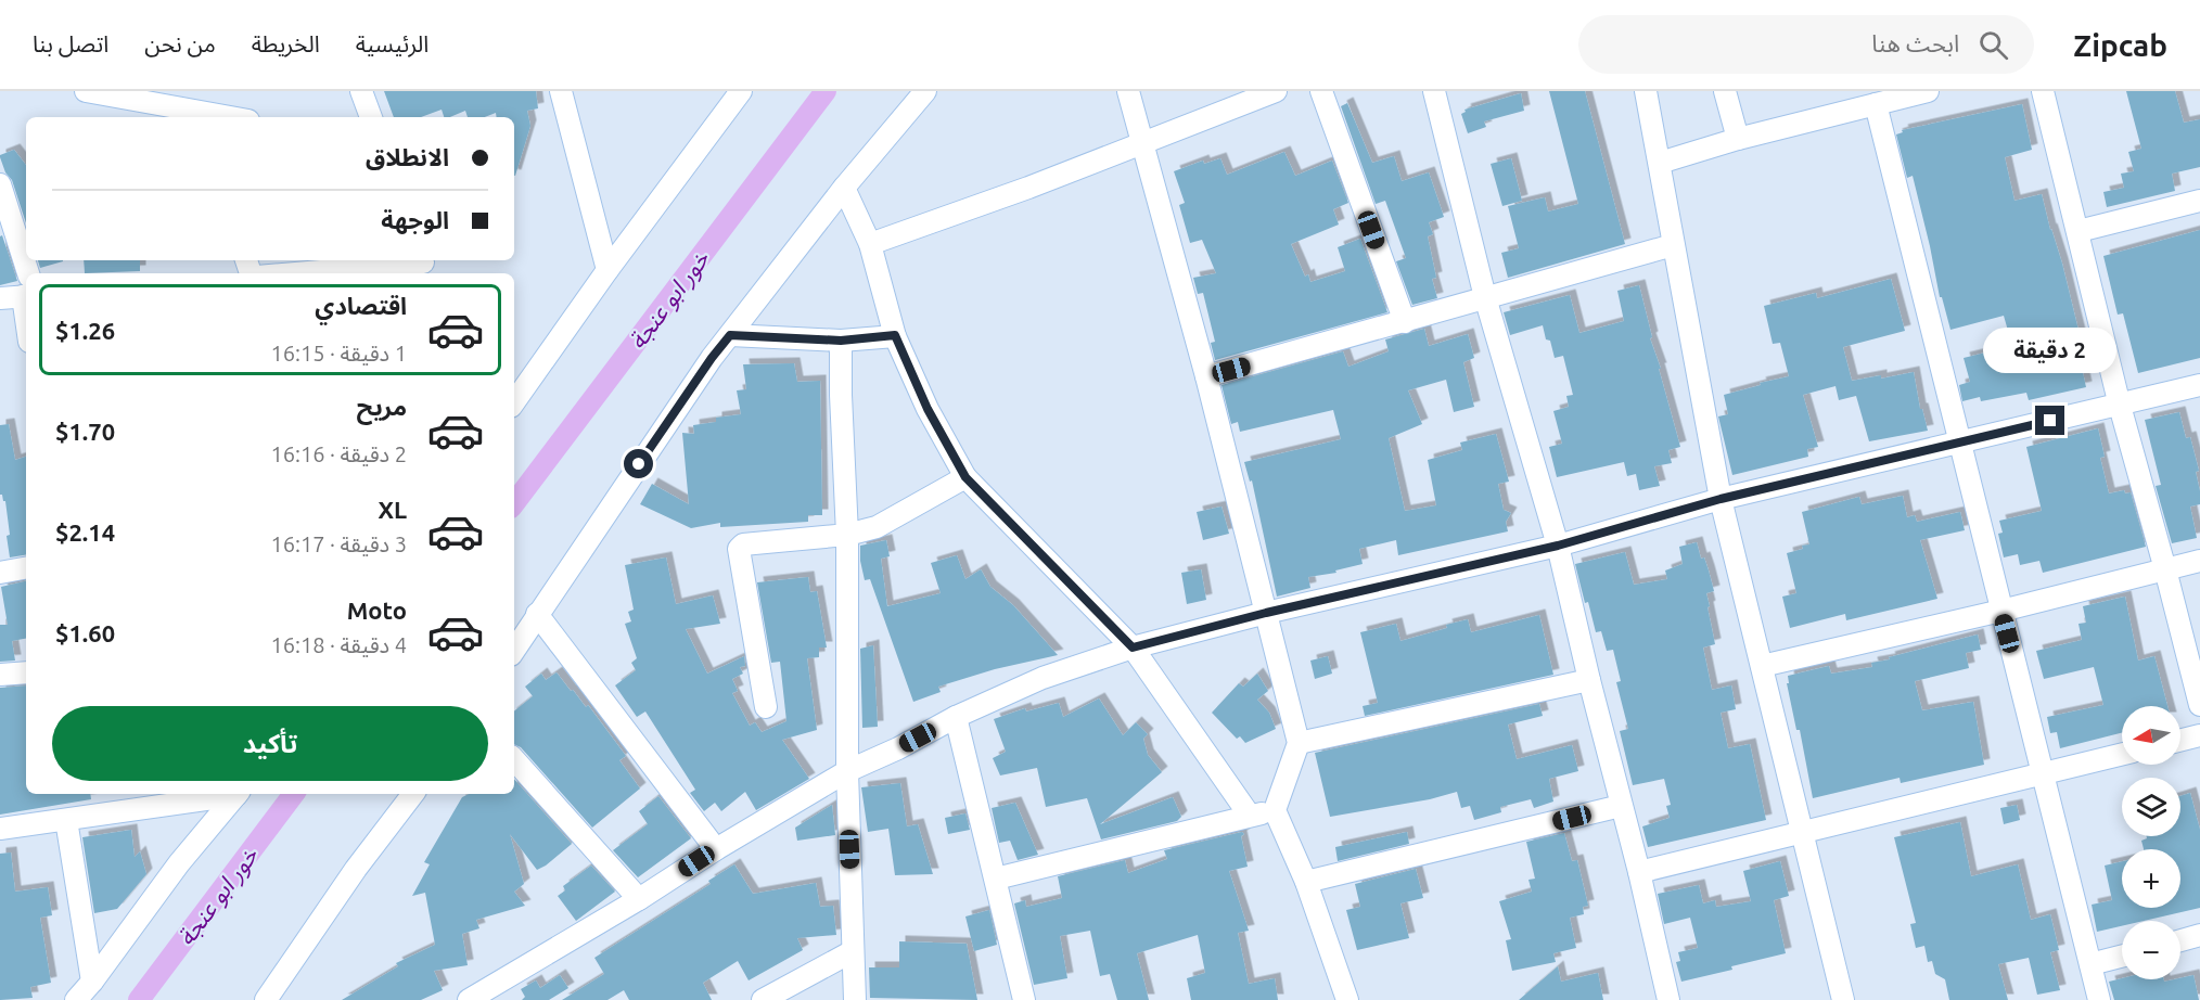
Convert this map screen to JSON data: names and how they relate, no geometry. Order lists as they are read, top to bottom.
{
  "water": ["خور ابو عنجة"],
  "north": "left",
  "page": {
    "header": "Zipcab",
    "search": "ابحث هنا",
    "nav": [
      "الرئيسية",
      "الخريطة",
      "من نحن",
      "اتصل بنا"
    ],
    "banner": ["الانطلاق", "الوجهة"],
    "list": [
      {
        "name": "اقتصادي",
        "note": "1 دقيقة · 16:15",
        "value": "$1.26"
      },
      {
        "name": "مريح",
        "note": "2 دقيقة · 16:16",
        "value": "$1.70"
      },
      {
        "name": "XL",
        "note": "3 دقيقة · 16:17",
        "value": "$2.14"
      },
      {
        "name": "Moto",
        "note": "4 دقيقة · 16:18",
        "value": "$1.60"
      }
    ],
    "bubble": "2 دقيقة",
    "buttons": "تأكيد",
    "map_buttons": ["+", "−"]
  }
}
